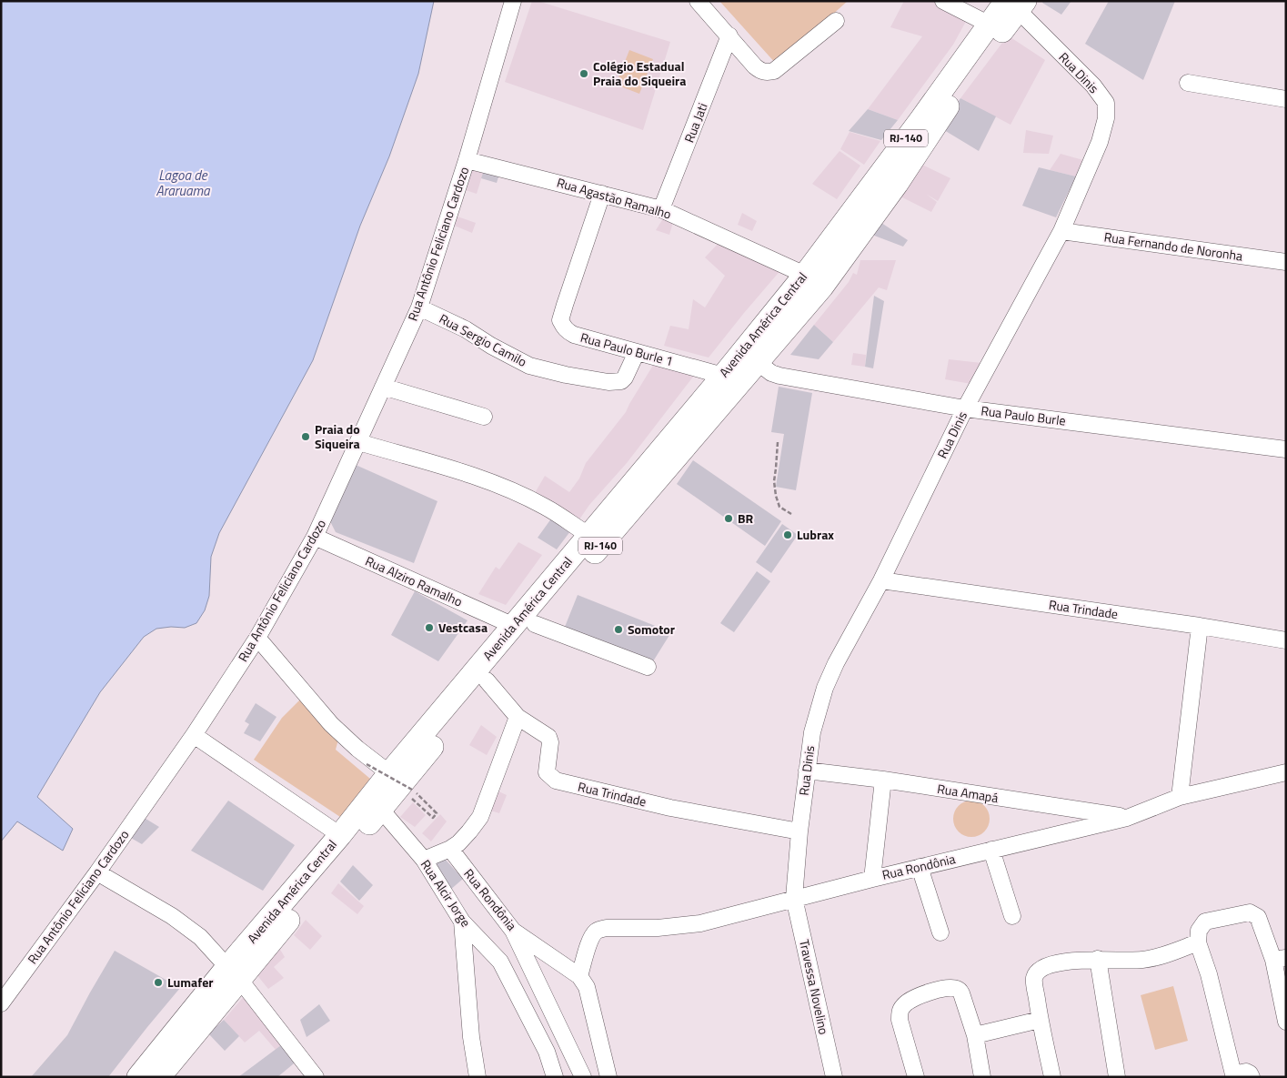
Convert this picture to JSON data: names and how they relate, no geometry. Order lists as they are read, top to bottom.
{
  "streets": {
    "highway": ["RJ-140", "Avenida América Central"],
    "street": [
      "Rua Dinis",
      "Rua Jati",
      "Rua Agastão Ramalho",
      "Rua Antônio Feliciano Cardozo",
      "Rua Fernando de Noronha",
      "Rua Sergio Camilo",
      "Rua Paulo Burle 1",
      "Rua Paulo Burle",
      "Rua Alziro Ramalho",
      "Rua Trindade",
      "Rua Amapá",
      "Rua Rondônia",
      "Rua Alcir Jorge",
      "Travessa Novelino"
    ]
  },
  "crossings": [
    ["Rua Dinis", "Rua Fernando de Noronha"],
    ["Rua Dinis", "Avenida América Central"],
    ["Rua Dinis", "Rua Paulo Burle"],
    ["Rua Dinis", "Rua Trindade"],
    ["Rua Dinis", "Rua Amapá"],
    ["Rua Dinis", "Rua Rondônia"],
    ["Rua Dinis", "Travessa Novelino"],
    ["Rua Jati", "Rua Agastão Ramalho"],
    ["Rua Agastão Ramalho", "Rua Antônio Feliciano Cardozo"],
    ["Rua Agastão Ramalho", "Avenida América Central"],
    ["Rua Agastão Ramalho", "Rua Paulo Burle 1"],
    ["Rua Antônio Feliciano Cardozo", "Rua Sergio Camilo"],
    ["Rua Antônio Feliciano Cardozo", "Rua Alziro Ramalho"],
    ["Avenida América Central", "Rua Paulo Burle 1"],
    ["Avenida América Central", "Rua Paulo Burle"],
    ["Avenida América Central", "Rua Alziro Ramalho"],
    ["Avenida América Central", "Rua Trindade"],
    ["Avenida América Central", "Rua Alcir Jorge"],
    ["Rua Sergio Camilo", "Rua Paulo Burle 1"],
    ["Rua Amapá", "Rua Rondônia"],
    ["Rua Rondônia", "Travessa Novelino"]
  ],
  "water": ["Lagoa de Araruama"],
  "places": [
    "Colégio Estadual Praia do Siqueira",
    "Praia do Siqueira",
    "BR",
    "Lubrax",
    "Vestcasa",
    "Somotor",
    "Lumafer"
  ]
}
